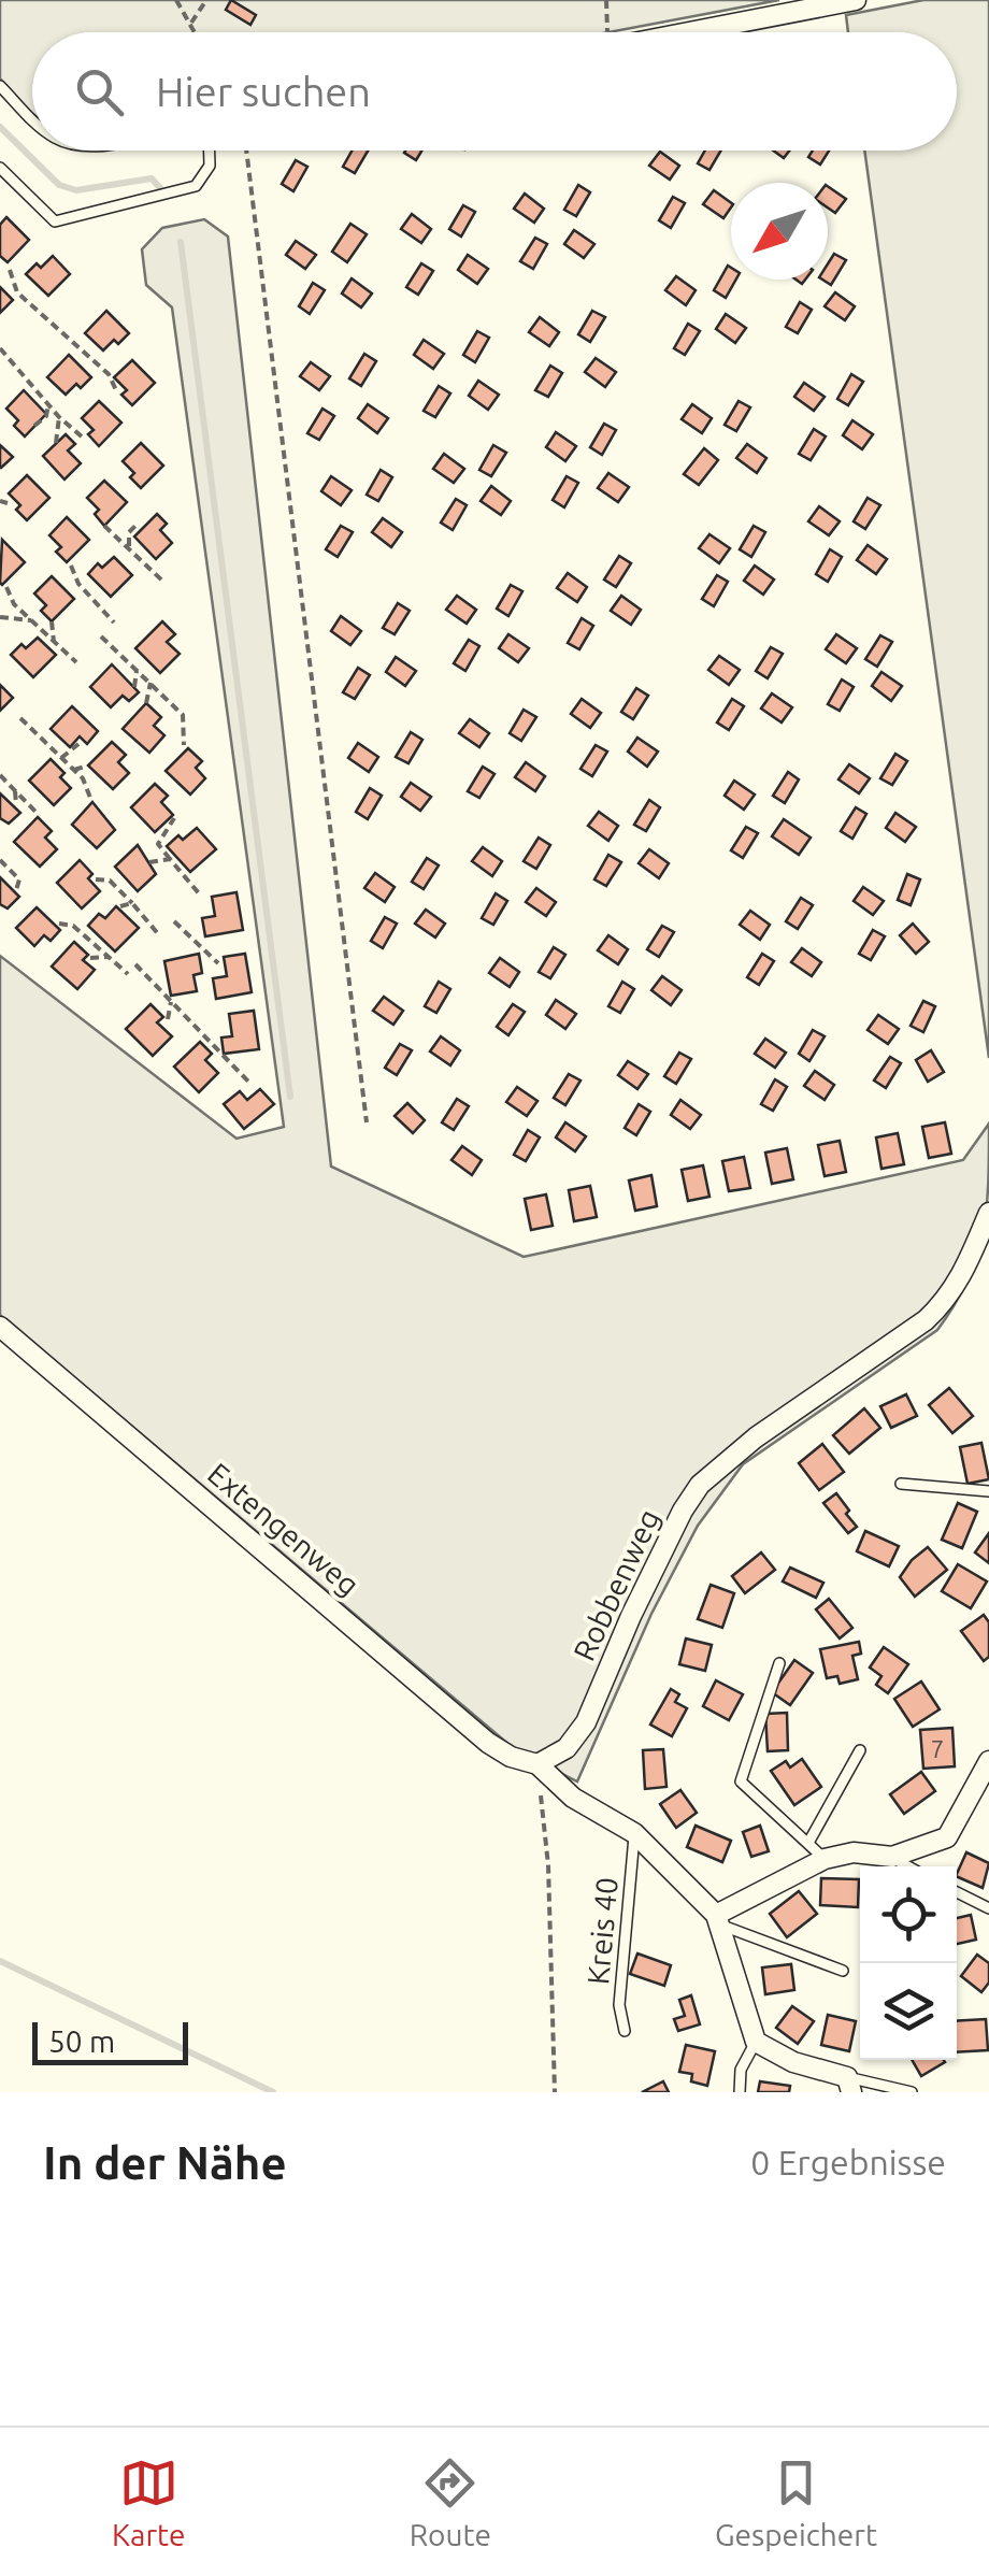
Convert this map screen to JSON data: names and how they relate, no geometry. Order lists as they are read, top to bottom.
{
  "streets": {
    "street": ["Extengenweg", "Robbenweg"],
    "lane": ["Kreis 40"]
  },
  "crossings": [
    ["Extengenweg", "Robbenweg"],
    ["Extengenweg", "Kreis 40"]
  ],
  "house_numbers": ["7"],
  "scale_bar": "50 m",
  "north": "bottom left",
  "page": {
    "search": "Hier suchen",
    "scale": "50 m",
    "heading": ["In der Nähe", "0 Ergebnisse"],
    "nav": ["Karte", "Route", "Gespeichert"]
  }
}
